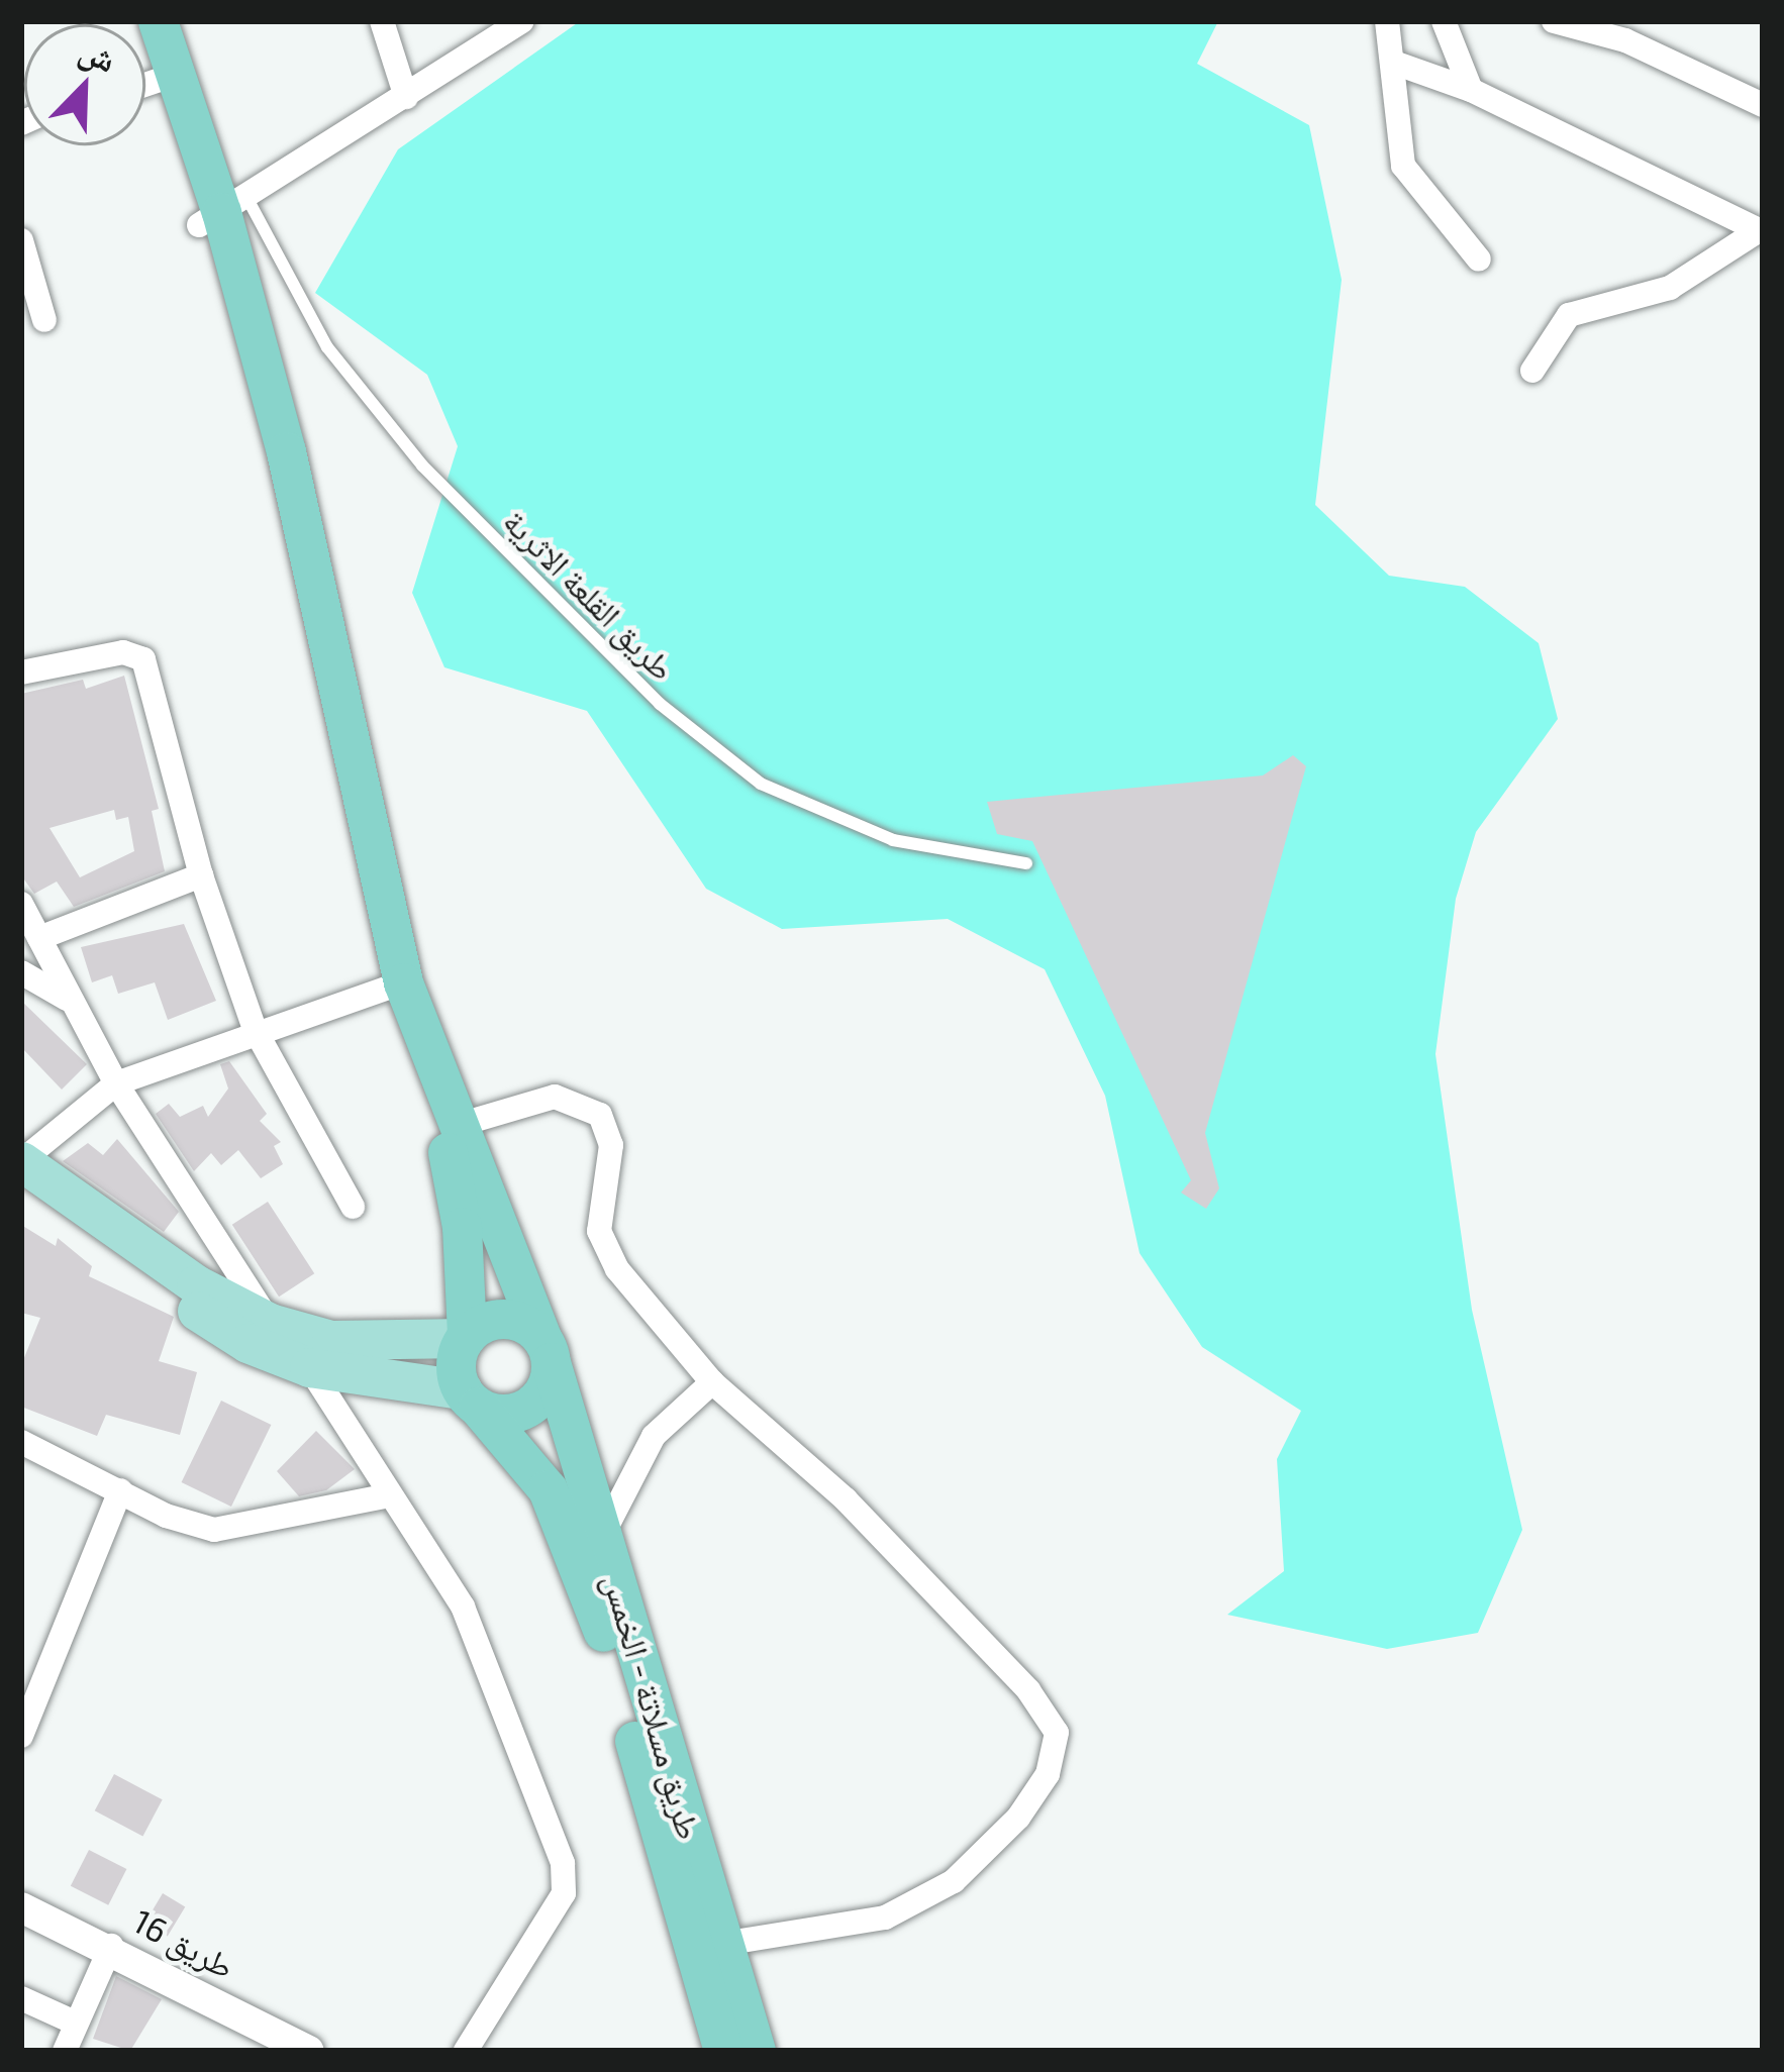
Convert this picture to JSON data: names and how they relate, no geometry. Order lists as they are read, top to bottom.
{
  "streets": {
    "highway": ["طريق مسلاتة - الخمس"],
    "street": ["طريق 16"],
    "lane": ["طريق القلعة الاثرية"]
  },
  "north": "top right"
}
